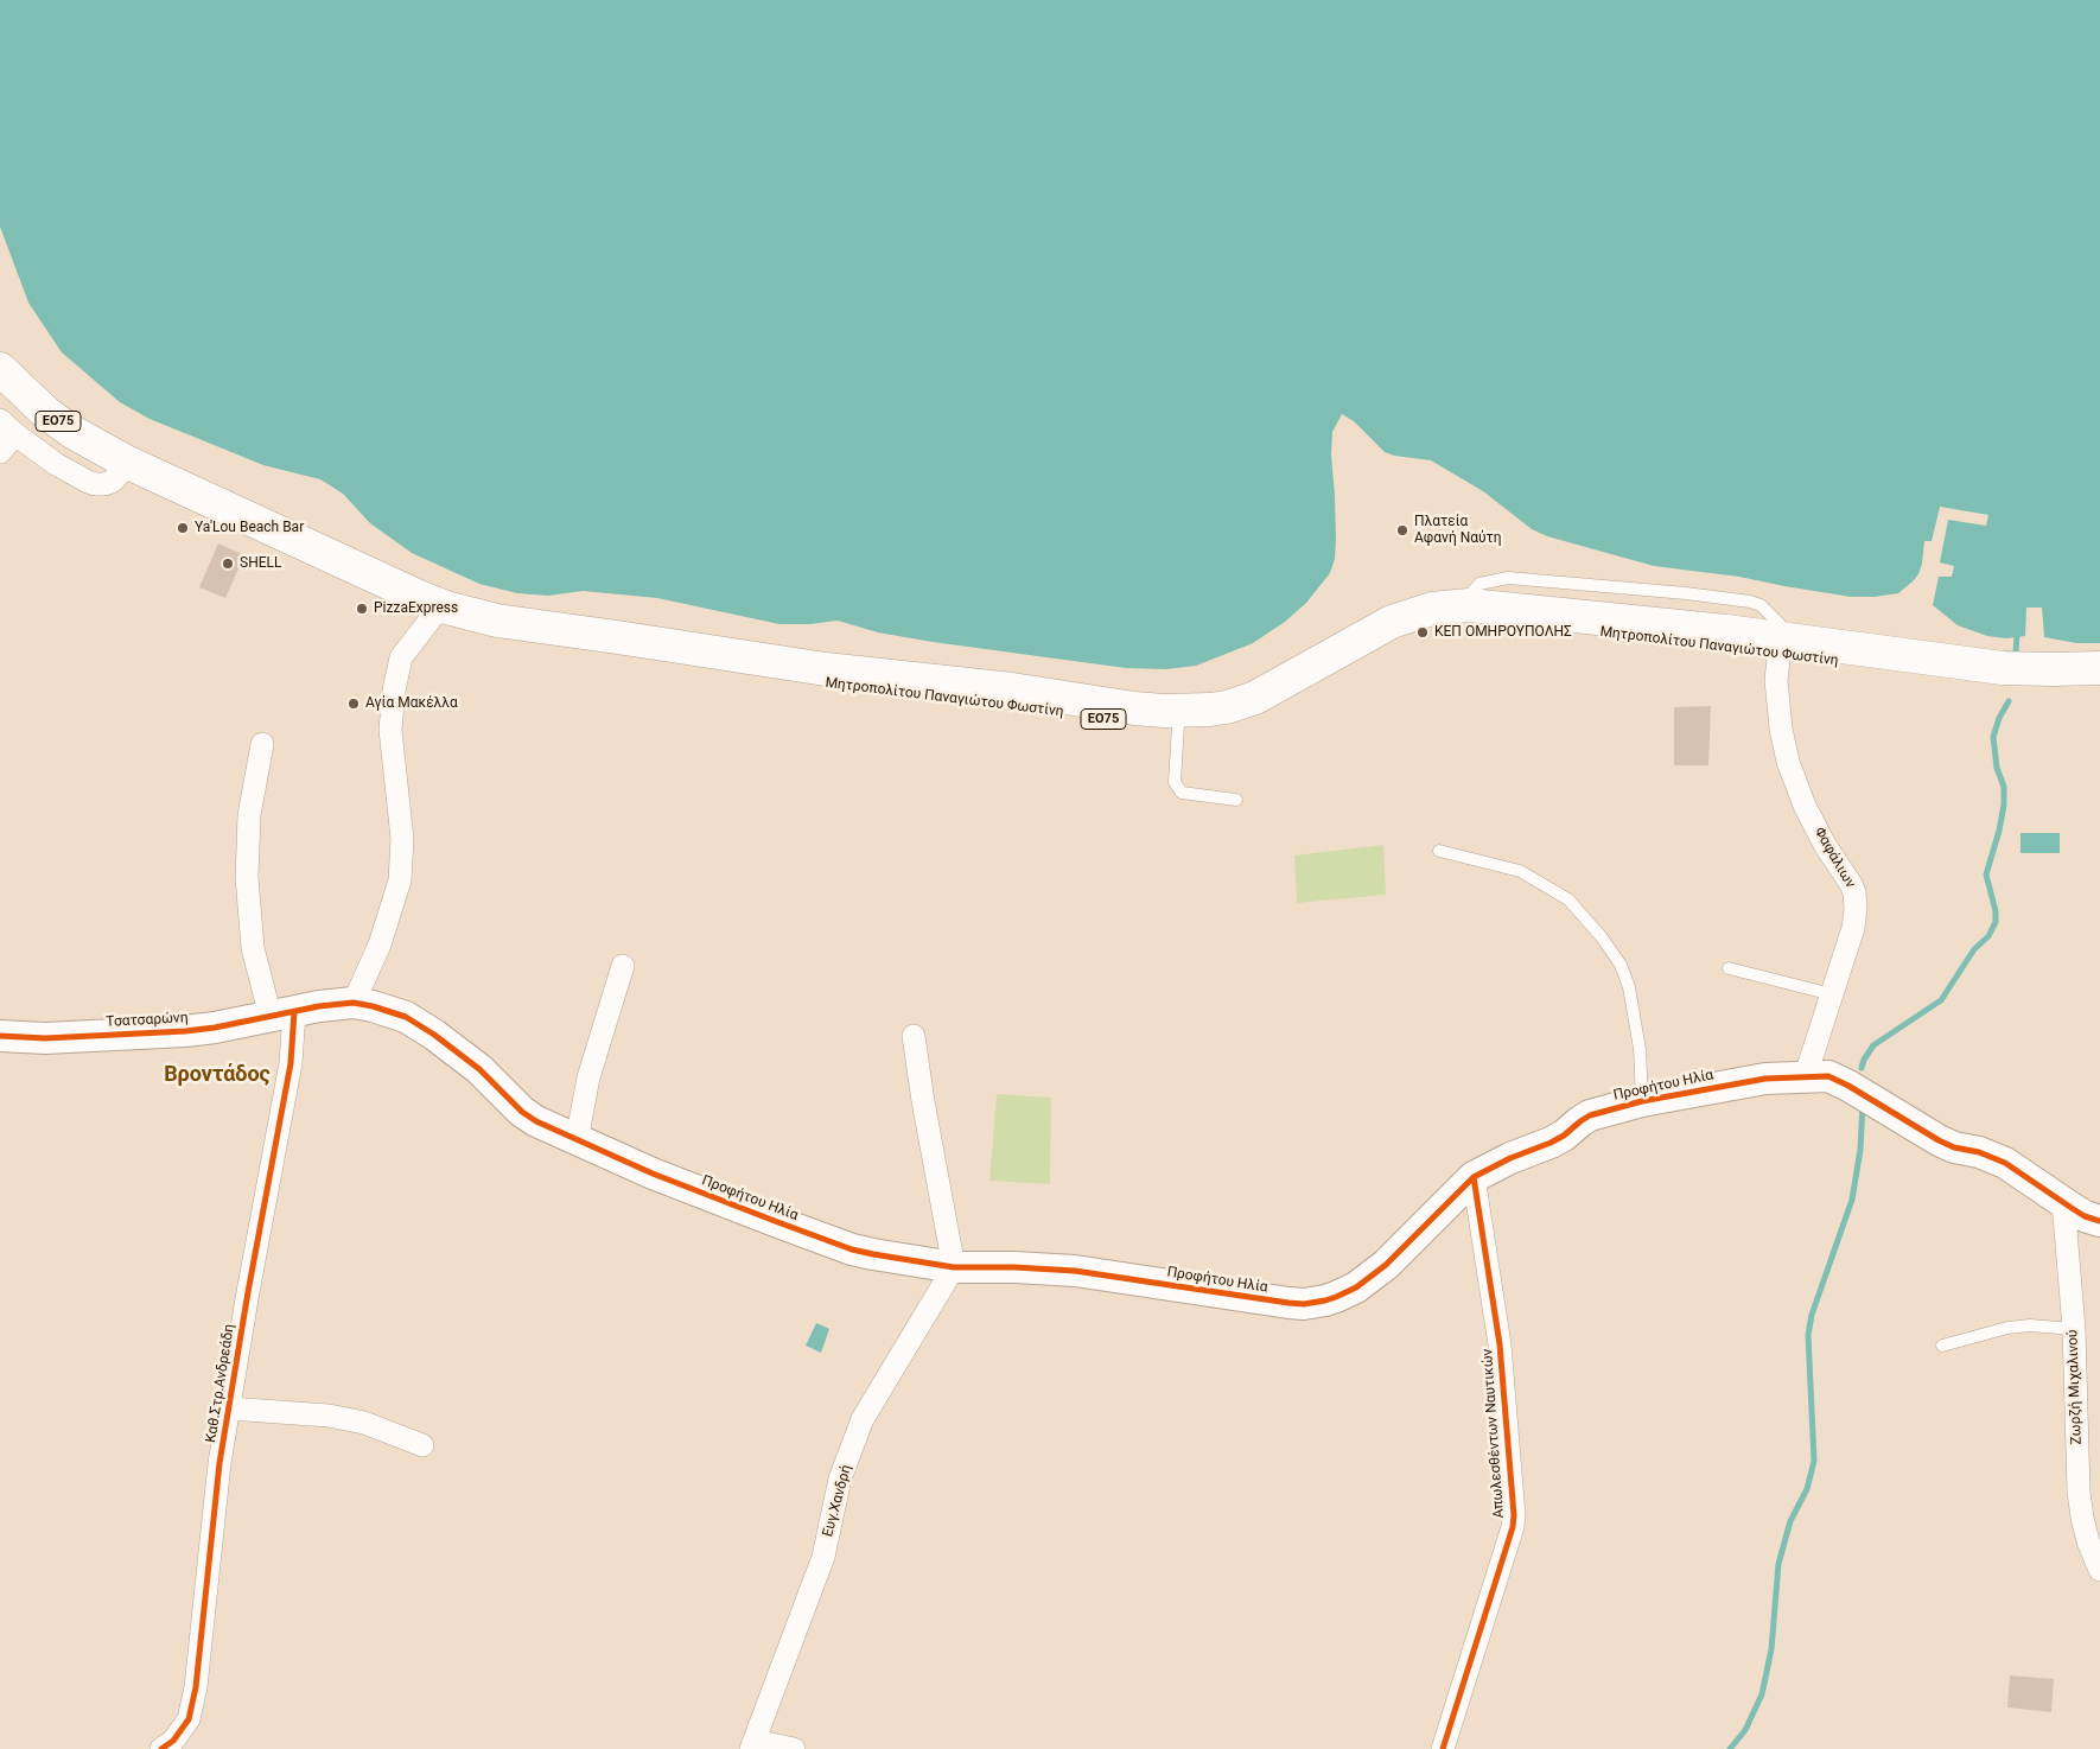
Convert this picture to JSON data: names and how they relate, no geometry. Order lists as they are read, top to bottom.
{
  "streets": {
    "main road": ["ΕΟ75", "Μητροπολίτου Παναγιώτου Φωστίνη"],
    "street": [
      "Φαφάλιων",
      "Τσατσαρώνη",
      "Προφήτου Ηλία",
      "Καθ.Στρ.Ανδρεάδη",
      "Ζωρζή Μιχαλινού",
      "Απωλεσθέντων Ναυτικών",
      "Ευγ.Χανδρή"
    ]
  },
  "crossings": [
    ["ΕΟ75", "Μητροπολίτου Παναγιώτου Φωστίνη"],
    ["Μητροπολίτου Παναγιώτου Φωστίνη", "Φαφάλιων"],
    ["Φαφάλιων", "Προφήτου Ηλία"],
    ["Τσατσαρώνη", "Προφήτου Ηλία"],
    ["Τσατσαρώνη", "Καθ.Στρ.Ανδρεάδη"],
    ["Προφήτου Ηλία", "Καθ.Στρ.Ανδρεάδη"],
    ["Προφήτου Ηλία", "Ζωρζή Μιχαλινού"],
    ["Προφήτου Ηλία", "Απωλεσθέντων Ναυτικών"],
    ["Προφήτου Ηλία", "Ευγ.Χανδρή"]
  ],
  "districts": ["Βροντάδος"],
  "places": [
    "Ya'Lou Beach Bar",
    "Πλατεία Αφανή Ναύτη",
    "SHELL",
    "PizzaExpress",
    "ΚΕΠ ΟΜΗΡΟΥΠΟΛΗΣ",
    "Αγία Μακέλλα"
  ]
}
